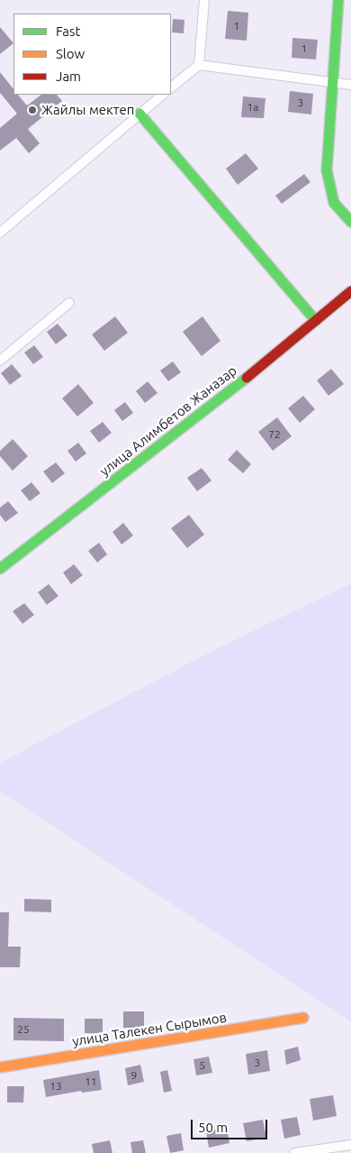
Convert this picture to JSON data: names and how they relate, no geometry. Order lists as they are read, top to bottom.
{
  "streets": {
    "street": ["улица Алимбетов Жаназар", "улица Талекен Сырымов"]
  },
  "places": ["Жайлы мектеп"],
  "house_numbers": [
    "1",
    "1",
    "3",
    "1а",
    "72",
    "25",
    "3",
    "5",
    "9",
    "11",
    "13"
  ],
  "legend": ["Fast", "Slow", "Jam"],
  "scale_bar": "50 m"
}
